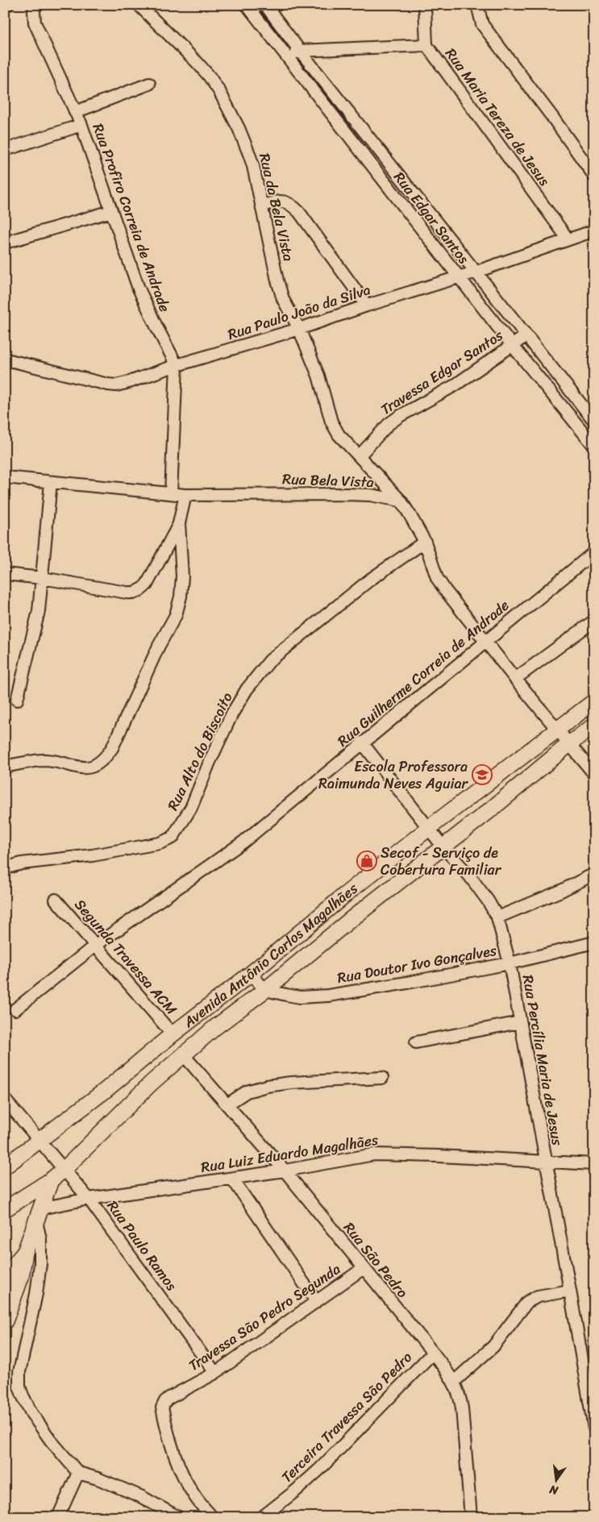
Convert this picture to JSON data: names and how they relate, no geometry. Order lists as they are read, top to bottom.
{
  "streets": {
    "main road": ["Avenida Antônio Carlos Magalhães"],
    "street": [
      "Rua Maria Tereza de Jesus",
      "Rua da Bela Vista",
      "Rua Profiro Correia de Andrade",
      "Rua Edgar Santos",
      "Rua Paulo João da Silva",
      "Travessa Edgar Santos",
      "Rua Bela Vista",
      "Rua Guilherme Correia de Andrade",
      "Rua Alto do Biscoito",
      "Segunda Travessa ACM",
      "Rua Doutor Ivo Gonçalves",
      "Rua Percília Maria de Jesus",
      "Rua Luiz Eduardo Magalhães",
      "Rua Paulo Ramos",
      "Rua São Pedro",
      "Travessa São Pedro Segunda",
      "Terceira Travessa São Pedro"
    ]
  },
  "crossings": [
    ["Rua Maria Tereza de Jesus", "Rua Paulo João da Silva"],
    ["Rua da Bela Vista", "Rua Paulo João da Silva"],
    ["Rua da Bela Vista", "Travessa Edgar Santos"],
    ["Rua da Bela Vista", "Rua Bela Vista"],
    ["Rua Profiro Correia de Andrade", "Rua Paulo João da Silva"],
    ["Rua Edgar Santos", "Rua Paulo João da Silva"],
    ["Rua Edgar Santos", "Travessa Edgar Santos"],
    ["Rua Guilherme Correia de Andrade", "Segunda Travessa ACM"],
    ["Rua Guilherme Correia de Andrade", "Rua Percília Maria de Jesus"],
    ["Avenida Antônio Carlos Magalhães", "Segunda Travessa ACM"],
    ["Avenida Antônio Carlos Magalhães", "Rua Doutor Ivo Gonçalves"],
    ["Avenida Antônio Carlos Magalhães", "Rua Percília Maria de Jesus"],
    ["Avenida Antônio Carlos Magalhães", "Rua Paulo Ramos"],
    ["Avenida Antônio Carlos Magalhães", "Rua São Pedro"],
    ["Rua Doutor Ivo Gonçalves", "Rua Percília Maria de Jesus"],
    ["Rua Percília Maria de Jesus", "Rua Luiz Eduardo Magalhães"],
    ["Rua Luiz Eduardo Magalhães", "Rua Paulo Ramos"],
    ["Rua Luiz Eduardo Magalhães", "Rua São Pedro"],
    ["Rua Paulo Ramos", "Travessa São Pedro Segunda"],
    ["Rua São Pedro", "Travessa São Pedro Segunda"],
    ["Rua São Pedro", "Terceira Travessa São Pedro"]
  ],
  "places": {
    "school or university": ["Escola Professora Raimunda Neves Aguiar"],
    "shop": ["Secof - Serviço de Cobertura Familiar"]
  },
  "north": "bottom"
}
